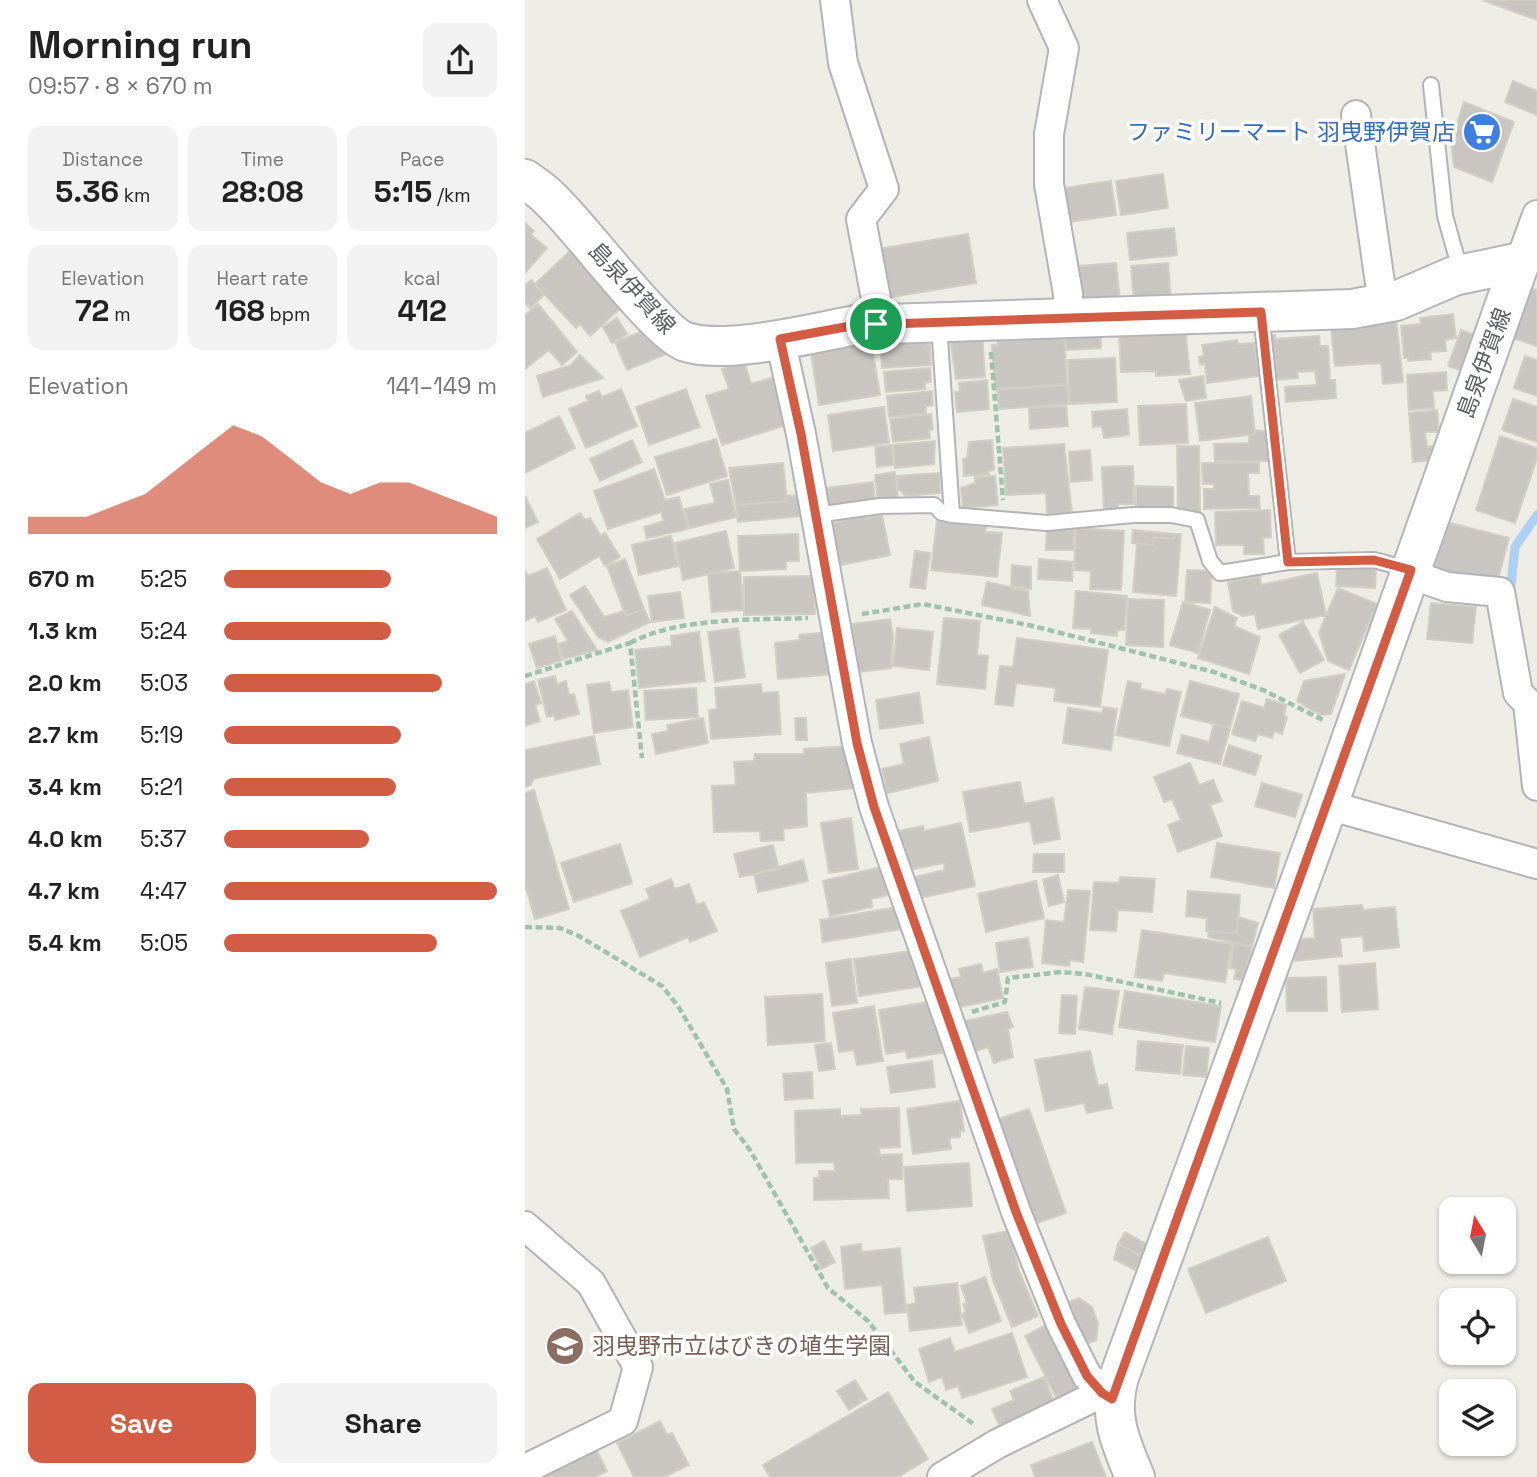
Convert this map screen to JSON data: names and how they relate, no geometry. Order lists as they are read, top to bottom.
{
  "streets": {
    "main road": ["島泉伊賀線"]
  },
  "places": {
    "supermarket": ["ファミリーマート 羽曳野伊賀店"],
    "school or university": ["羽曳野市立はびきの埴生学園"]
  },
  "north": "top",
  "page": {
    "heading": ["Morning run", "09:57 · 8 × 670 m"],
    "stats": [
      ["Distance", "5.36 km"],
      ["Time", "28:08"],
      ["Pace", "5:15 /km"],
      ["Elevation", "72 m"],
      ["Heart rate", "168 bpm"],
      ["kcal", "412"]
    ],
    "chart": ["Elevation", "141–149 m"],
    "list": [
      {
        "name": "670 m",
        "note": "5:25"
      },
      {
        "name": "1.3 km",
        "note": "5:24"
      },
      {
        "name": "2.0 km",
        "note": "5:03"
      },
      {
        "name": "2.7 km",
        "note": "5:19"
      },
      {
        "name": "3.4 km",
        "note": "5:21"
      },
      {
        "name": "4.0 km",
        "note": "5:37"
      },
      {
        "name": "4.7 km",
        "note": "4:47"
      },
      {
        "name": "5.4 km",
        "note": "5:05"
      }
    ],
    "buttons": ["Save", "Share"]
  }
}
